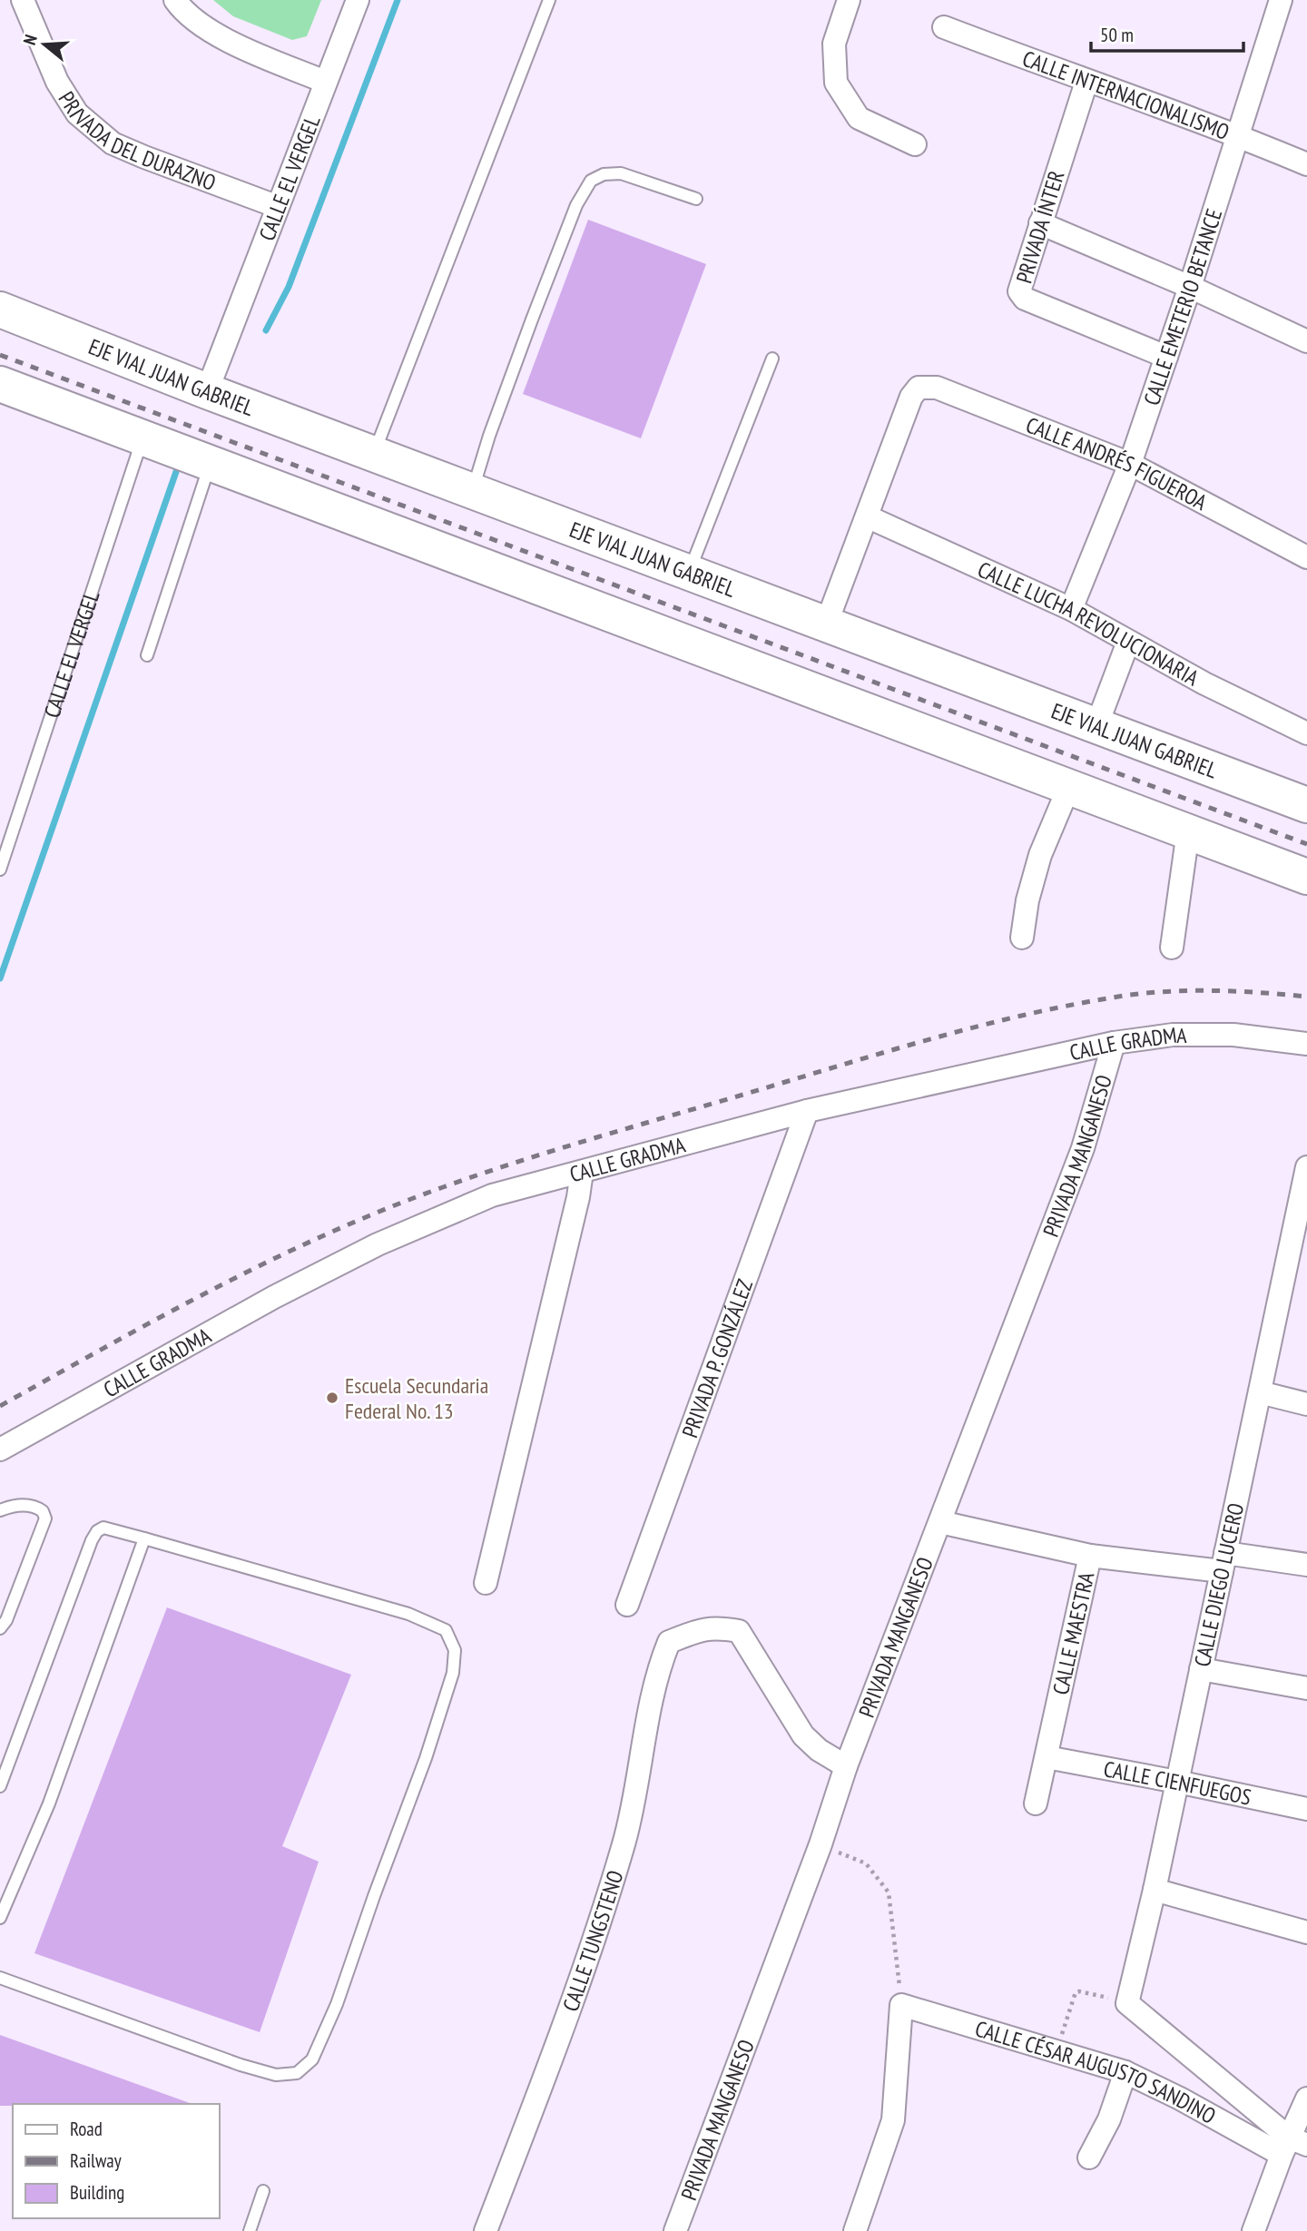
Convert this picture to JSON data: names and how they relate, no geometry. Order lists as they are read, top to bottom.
{
  "streets": {
    "main road": ["EJE VIAL JUAN GABRIEL"],
    "street": [
      "CALLE INTERNACIONALISMO",
      "PRIVADA DEL DURAZNO",
      "CALLE EL VERGEL",
      "PRIVADA ÍNTER",
      "CALLE EMETERIO BETANCE",
      "CALLE ANDRÉS FIGUEROA",
      "CALLE LUCHA REVOLUCIONARIA",
      "CALLE GRADMA",
      "PRIVADA MANGANESO",
      "PRIVADA P. GONZÁLEZ",
      "CALLE DIEGO LUCERO",
      "CALLE MAESTRA",
      "CALLE CIENFUEGOS",
      "CALLE TUNGSTENO",
      "CALLE CÉSAR AUGUSTO SANDINO"
    ]
  },
  "crossings": [
    ["CALLE INTERNACIONALISMO", "PRIVADA ÍNTER"],
    ["CALLE INTERNACIONALISMO", "CALLE EMETERIO BETANCE"],
    ["PRIVADA DEL DURAZNO", "CALLE EL VERGEL"],
    ["CALLE EL VERGEL", "EJE VIAL JUAN GABRIEL"],
    ["PRIVADA ÍNTER", "CALLE EMETERIO BETANCE"],
    ["CALLE EMETERIO BETANCE", "CALLE ANDRÉS FIGUEROA"],
    ["CALLE EMETERIO BETANCE", "CALLE LUCHA REVOLUCIONARIA"],
    ["CALLE ANDRÉS FIGUEROA", "CALLE LUCHA REVOLUCIONARIA"],
    ["CALLE GRADMA", "PRIVADA MANGANESO"],
    ["CALLE GRADMA", "PRIVADA P. GONZÁLEZ"],
    ["PRIVADA MANGANESO", "CALLE TUNGSTENO"],
    ["CALLE DIEGO LUCERO", "CALLE MAESTRA"],
    ["CALLE DIEGO LUCERO", "CALLE CIENFUEGOS"],
    ["CALLE MAESTRA", "CALLE CIENFUEGOS"]
  ],
  "places": ["Escuela Secundaria Federal No. 13"],
  "legend": ["Road", "Railway", "Building"],
  "scale_bar": "50 m",
  "north": "left"
}
